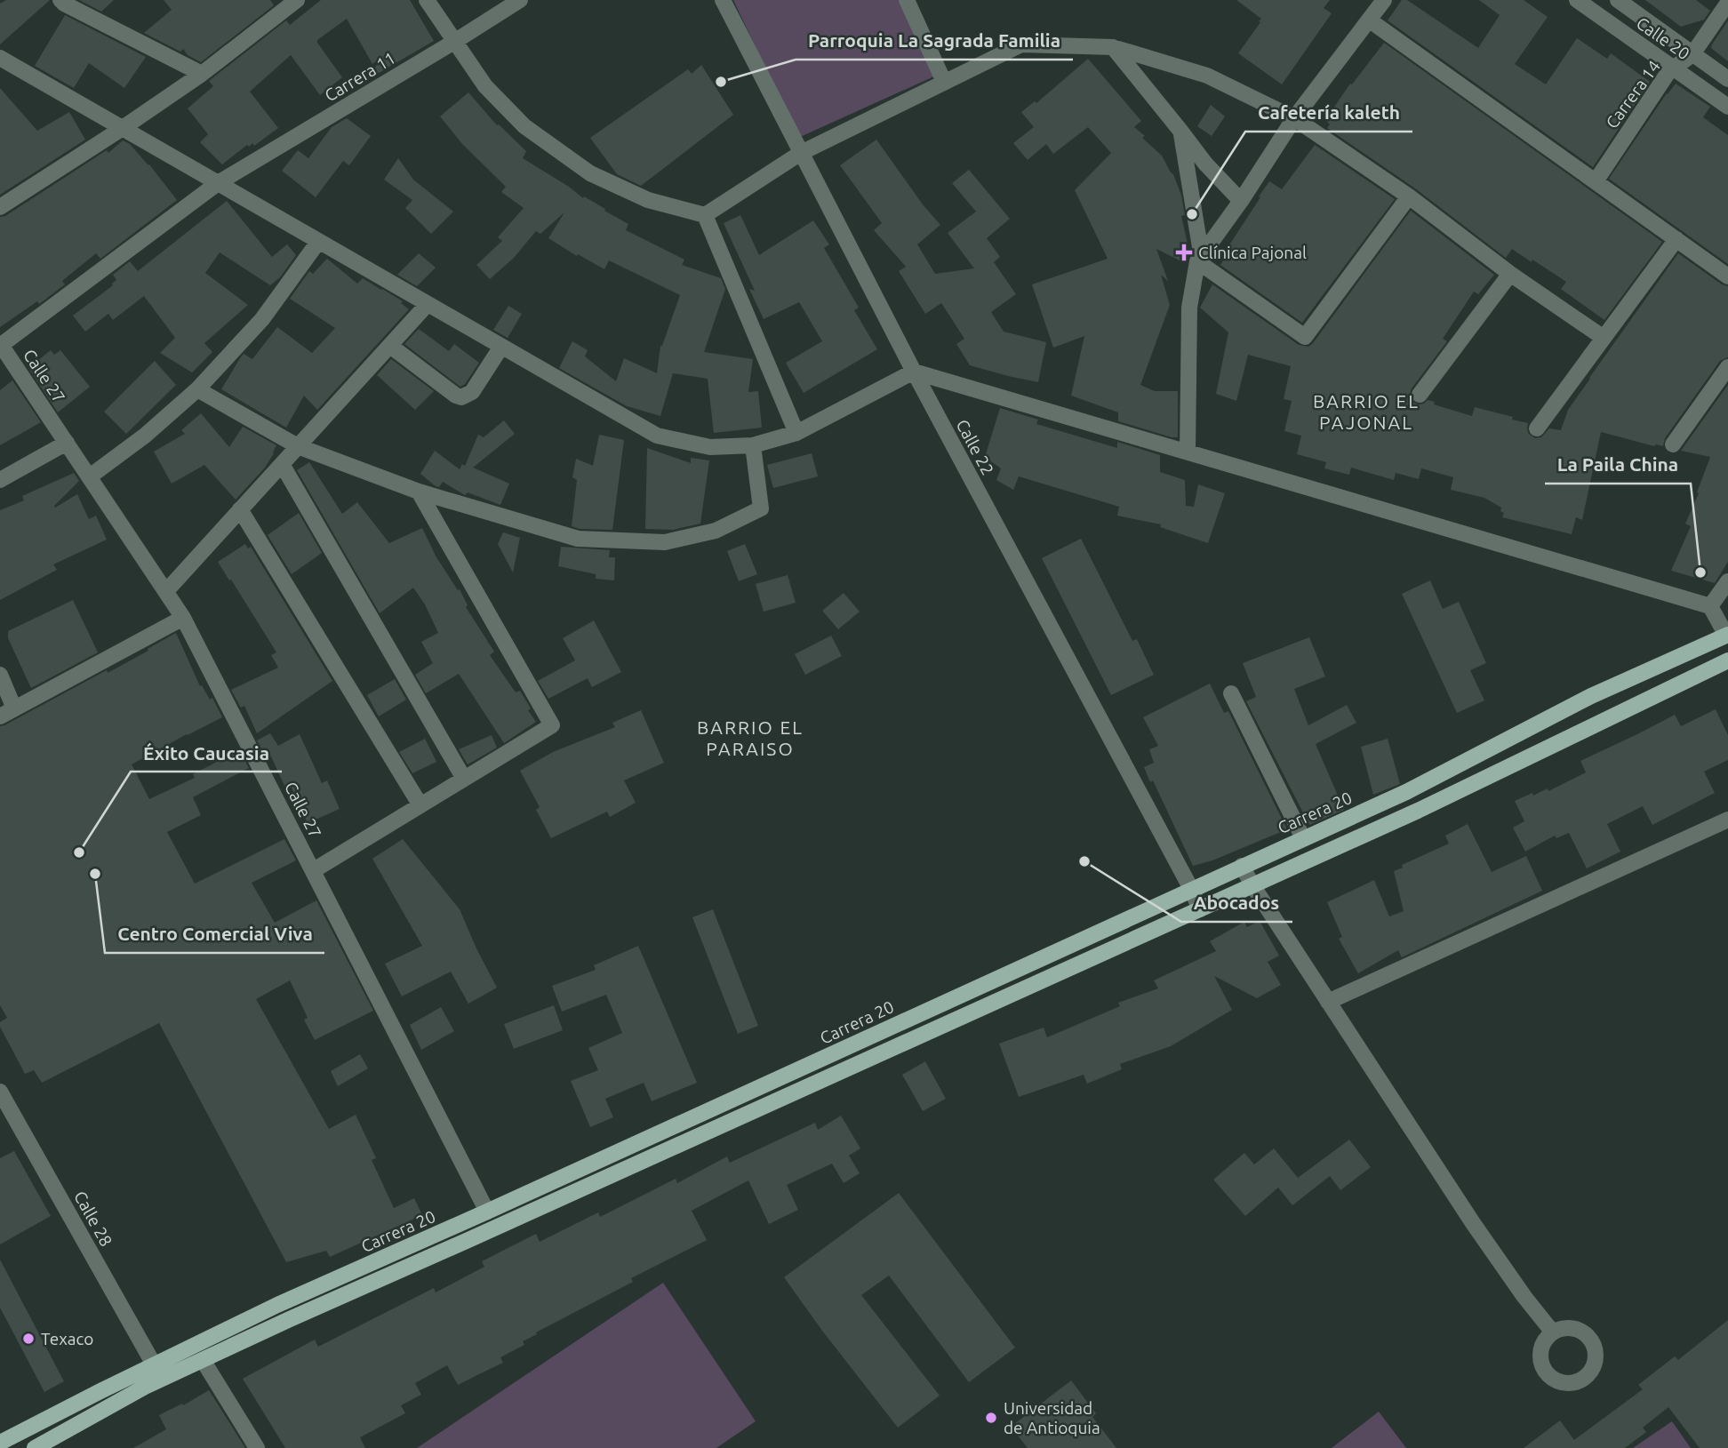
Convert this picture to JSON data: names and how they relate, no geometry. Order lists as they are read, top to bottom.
{
  "streets": {
    "main road": ["Carrera 20"],
    "street": [
      "Calle 20",
      "Carrera 11",
      "Carrera 14",
      "Calle 27",
      "Calle 22",
      "Calle 28"
    ]
  },
  "crossings": [
    ["Calle 20", "Carrera 14"],
    ["Carrera 11", "Calle 27"],
    ["Calle 27", "Carrera 20"],
    ["Calle 22", "Carrera 20"],
    ["Carrera 20", "Calle 28"]
  ],
  "districts": ["BARRIO EL PAJONAL", "BARRIO EL PARAISO"],
  "places": {
    "other": [
      "Parroquia La Sagrada Familia",
      "Cafetería kaleth",
      "La Paila China",
      "Éxito Caucasia",
      "Abocados",
      "Centro Comercial Viva",
      "Texaco",
      "Universidad de Antioquia"
    ],
    "health": ["Clínica Pajonal"]
  }
}
